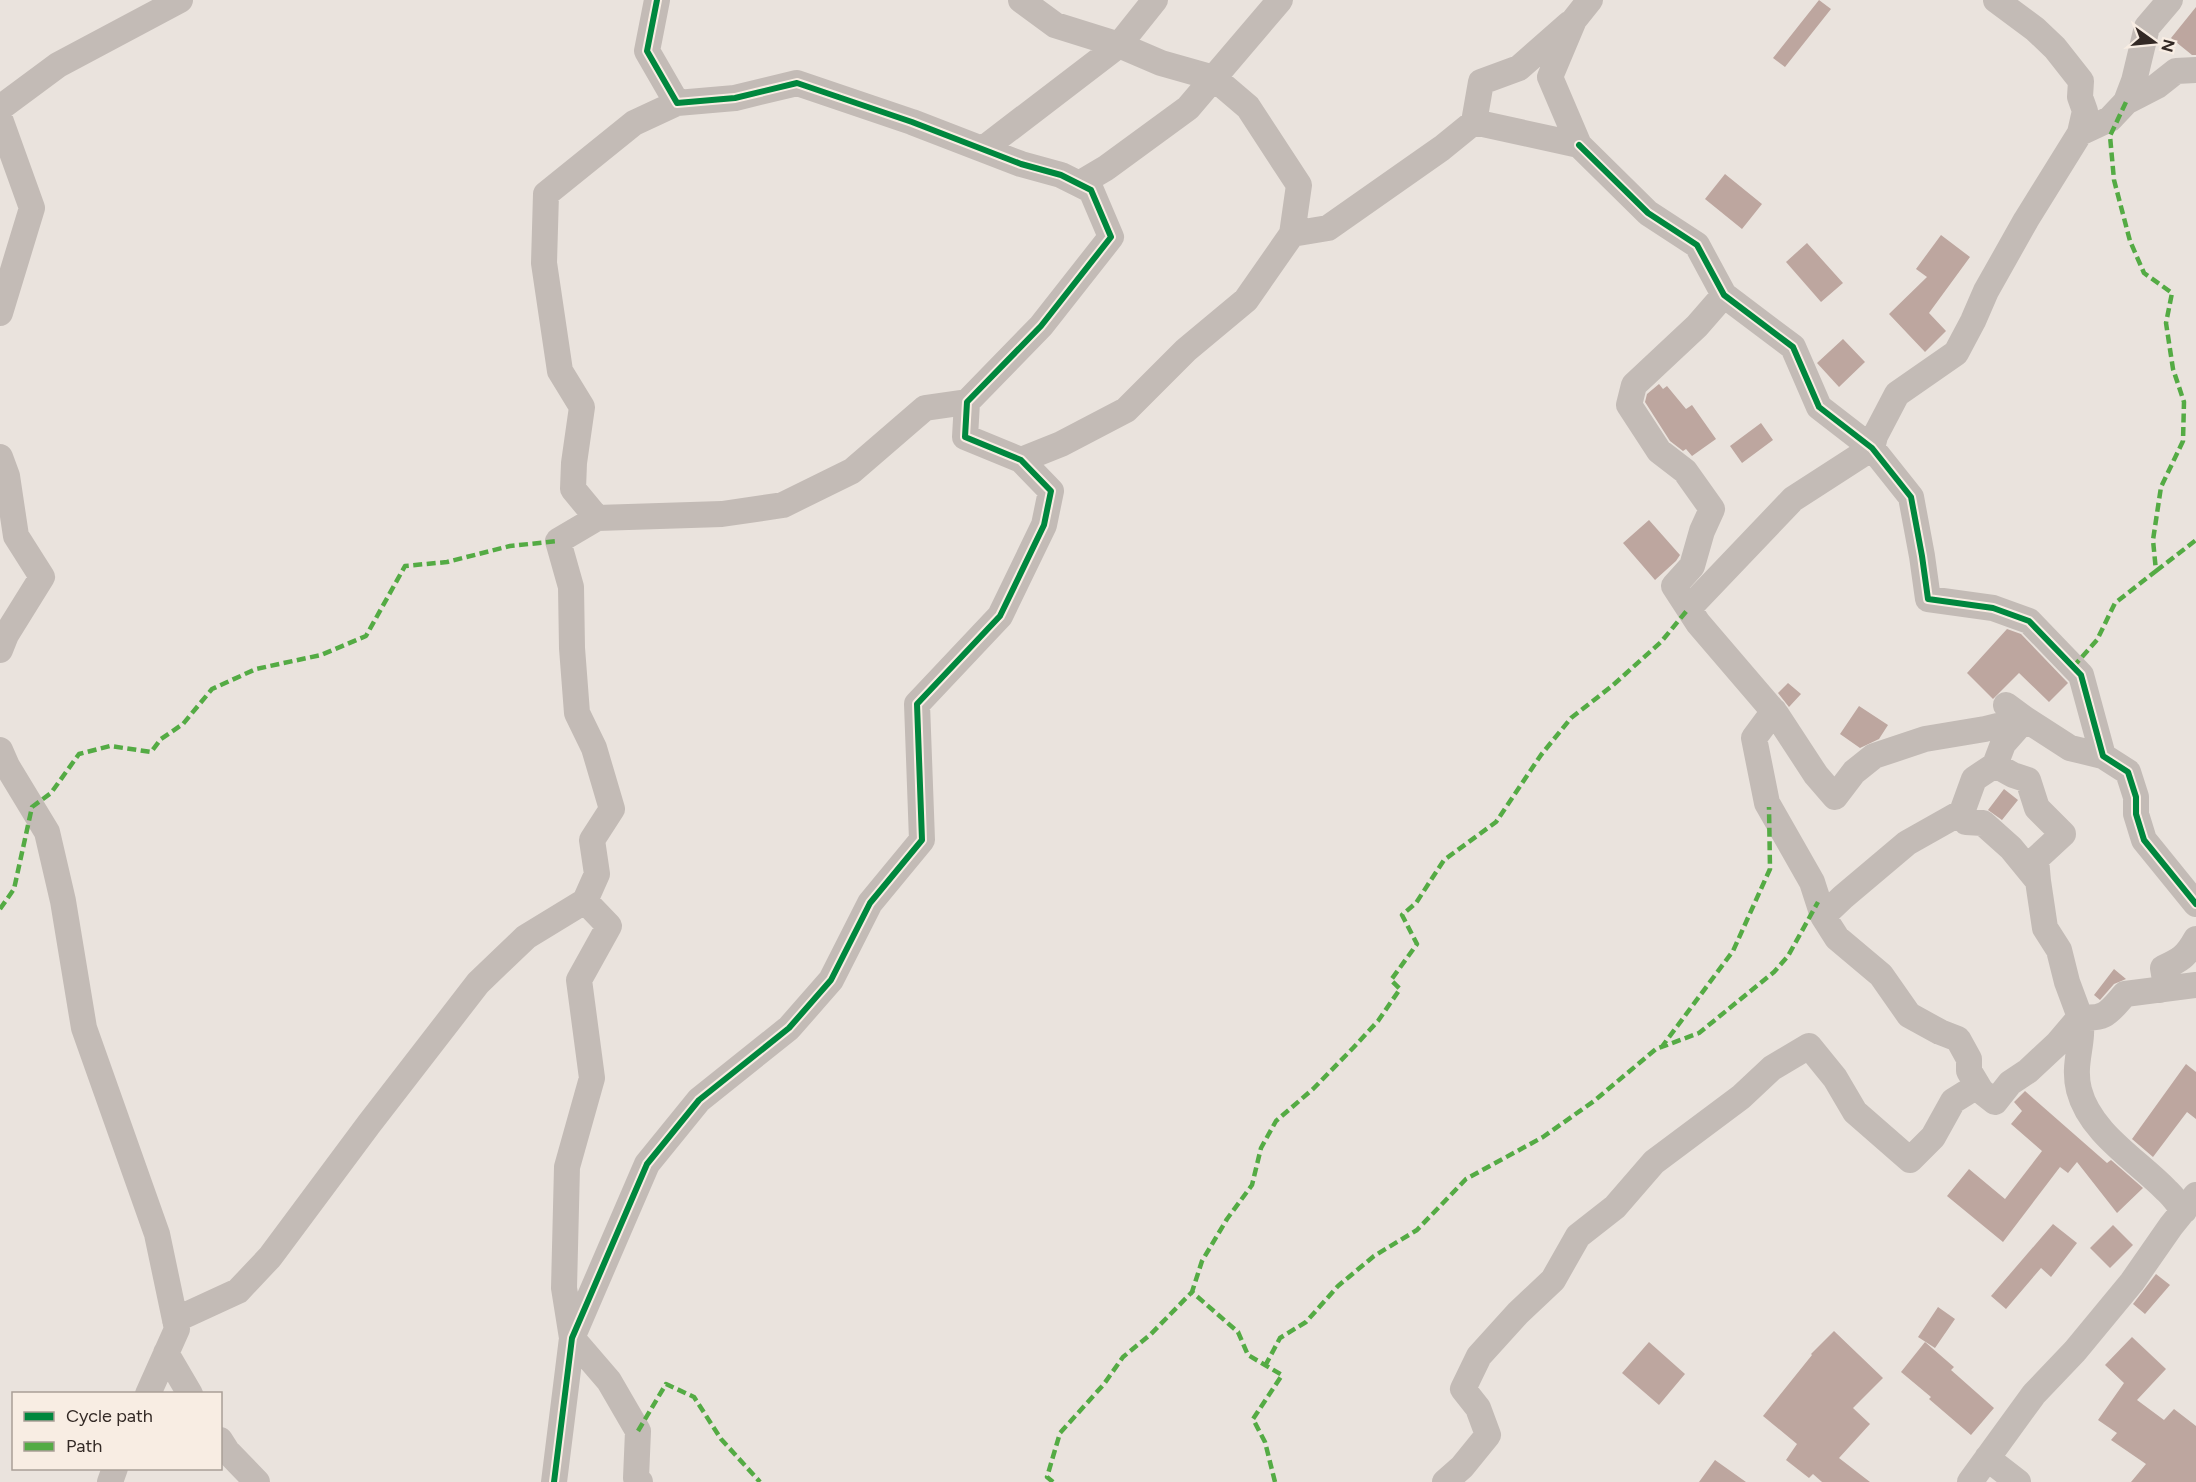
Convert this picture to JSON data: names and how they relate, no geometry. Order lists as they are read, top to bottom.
{
  "legend": ["Cycle path", "Path"],
  "north": "right"
}
